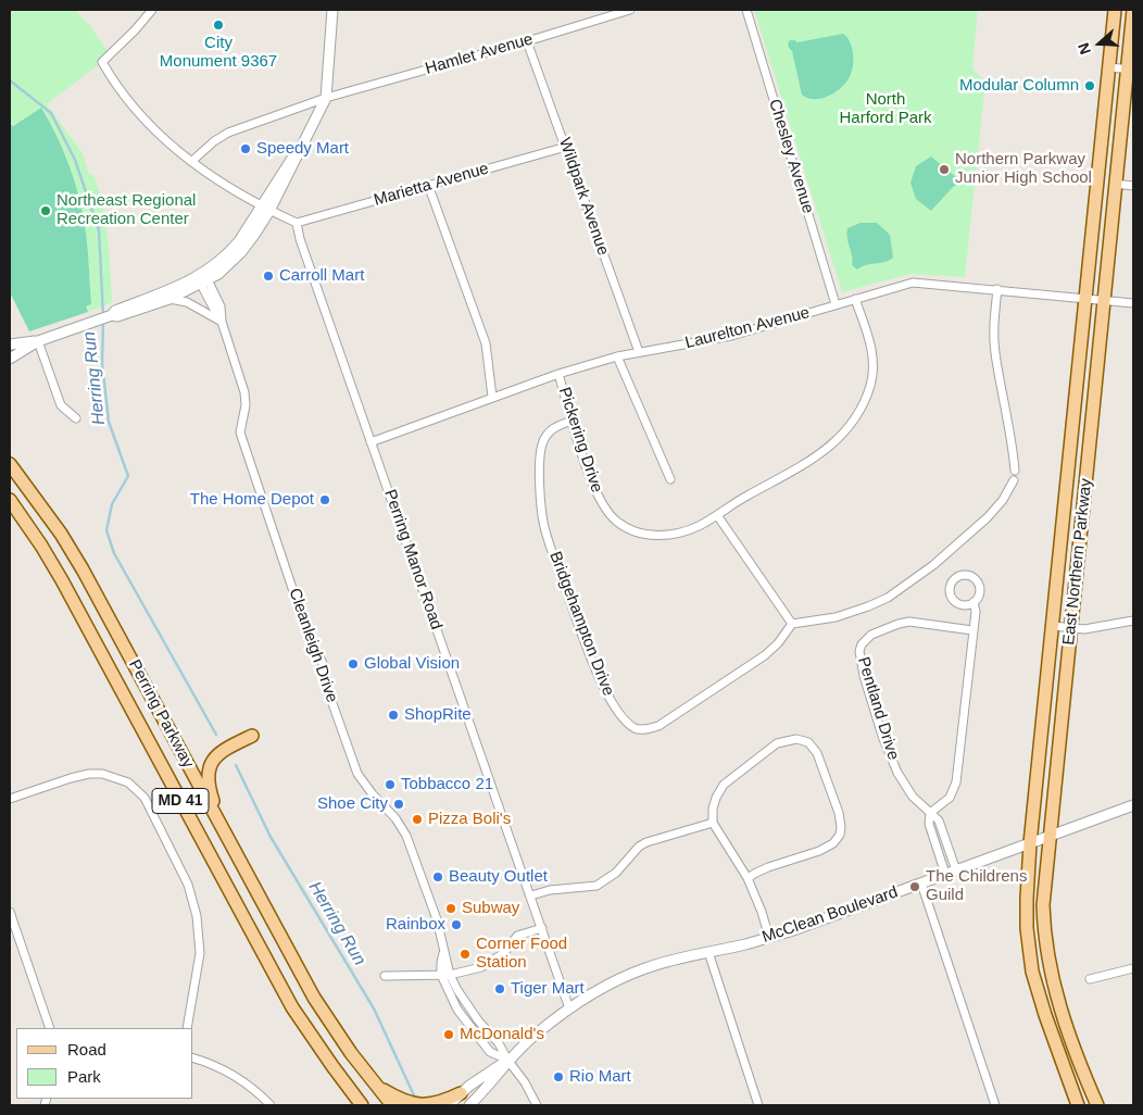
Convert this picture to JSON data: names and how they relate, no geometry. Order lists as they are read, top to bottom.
{
  "streets": {
    "main road": ["East Northern Parkway", "Perring Parkway", "MD 41"],
    "street": [
      "Hamlet Avenue",
      "Chesley Avenue",
      "Marietta Avenue",
      "Wildpark Avenue",
      "Laurelton Avenue",
      "Pickering Drive",
      "Perring Manor Road",
      "Bridgehampton Drive",
      "Cleanleigh Drive",
      "Pentland Drive",
      "McClean Boulevard"
    ]
  },
  "crossings": [
    ["Hamlet Avenue", "Wildpark Avenue"],
    ["Chesley Avenue", "Laurelton Avenue"],
    ["Marietta Avenue", "Wildpark Avenue"],
    ["Marietta Avenue", "Perring Manor Road"],
    ["Wildpark Avenue", "Laurelton Avenue"],
    ["Laurelton Avenue", "Pickering Drive"],
    ["Laurelton Avenue", "Perring Manor Road"],
    ["Laurelton Avenue", "East Northern Parkway"],
    ["Pickering Drive", "Bridgehampton Drive"],
    ["Perring Manor Road", "McClean Boulevard"],
    ["East Northern Parkway", "McClean Boulevard"],
    ["Cleanleigh Drive", "McClean Boulevard"],
    ["Pentland Drive", "McClean Boulevard"]
  ],
  "water": ["Herring Run"],
  "parks": ["North Harford Park"],
  "places": [
    "City Monument 9367",
    "Modular Column",
    "Speedy Mart",
    "Northern Parkway Junior High School",
    "Northeast Regional Recreation Center",
    "Carroll Mart",
    "The Home Depot",
    "Global Vision",
    "ShopRite",
    "Tobbacco 21",
    "Shoe City",
    "Pizza Boli's",
    "Beauty Outlet",
    "The Childrens Guild",
    "Subway",
    "Rainbox",
    "Corner Food Station",
    "Tiger Mart",
    "McDonald's",
    "Rio Mart"
  ],
  "legend": ["Road", "Park"],
  "north": "left"
}
